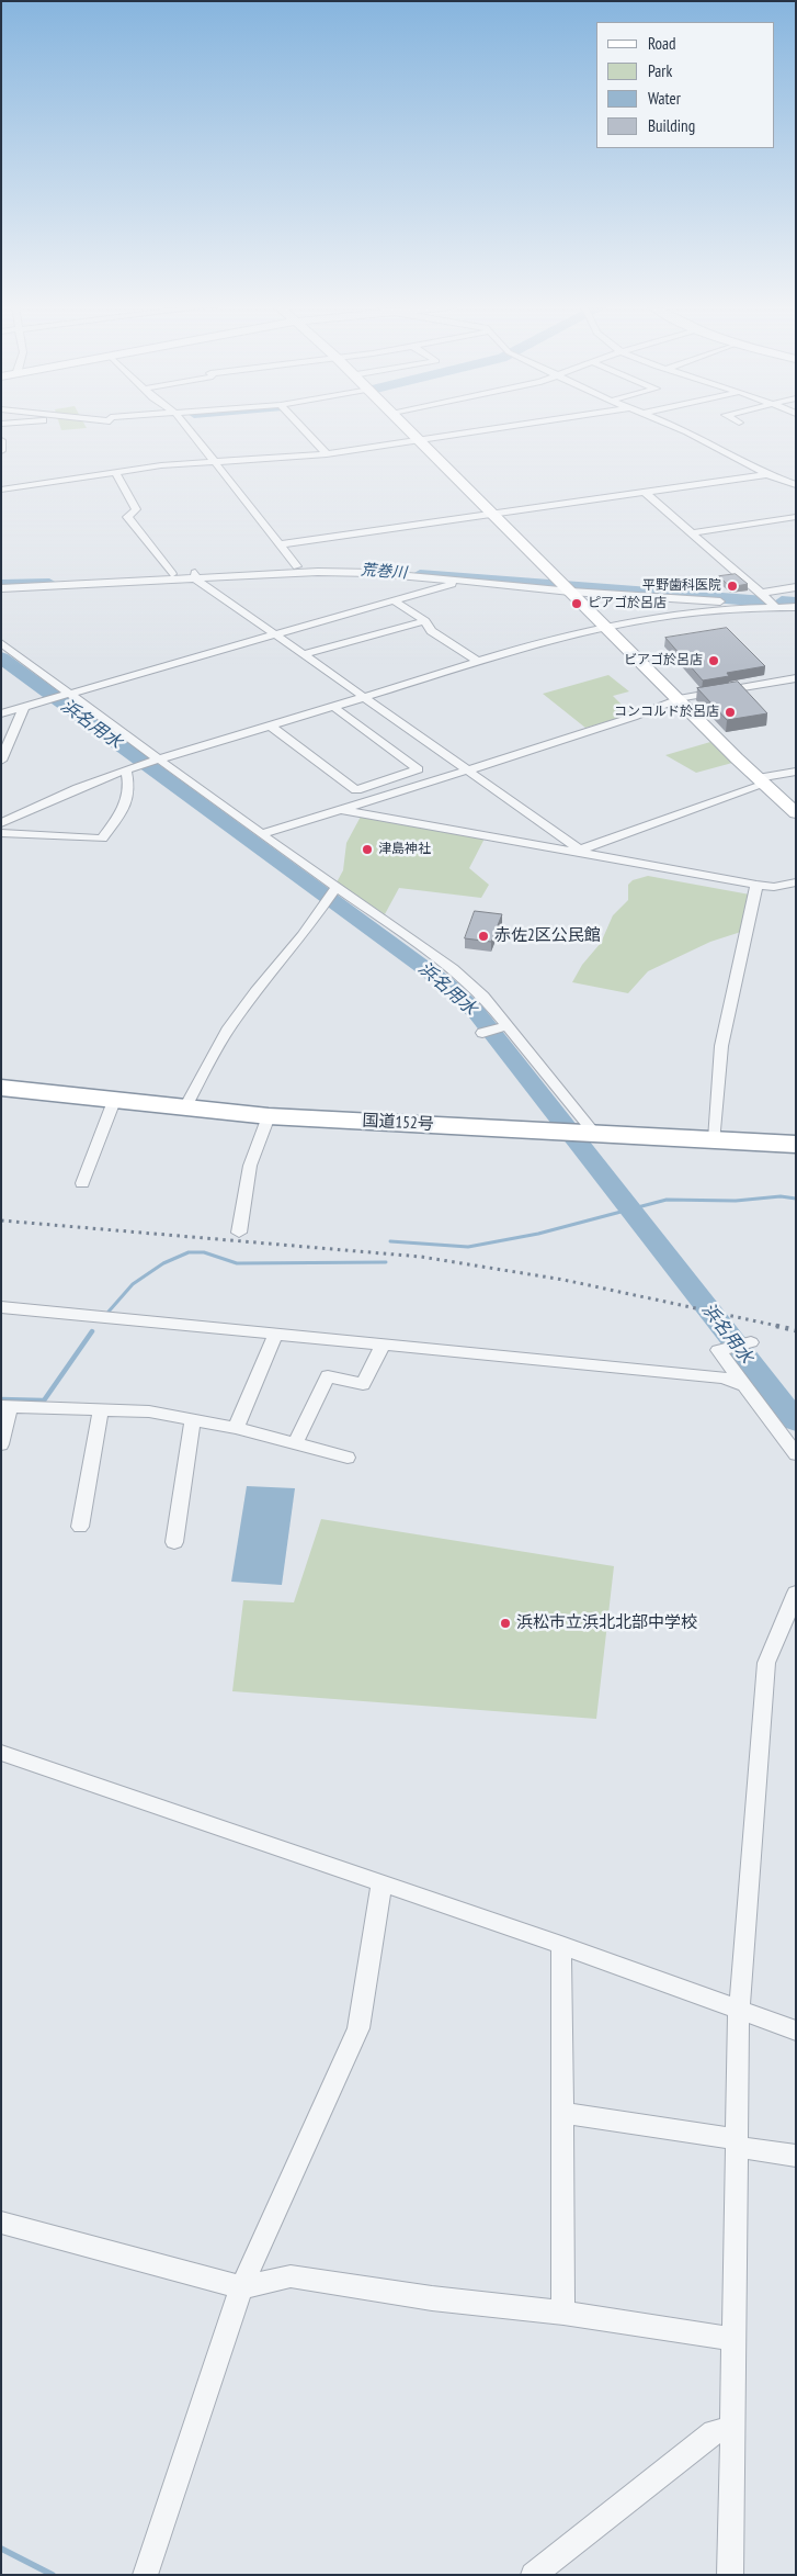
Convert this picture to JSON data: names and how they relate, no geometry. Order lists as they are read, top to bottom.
{
  "streets": {
    "highway": ["国道152号"]
  },
  "water": ["荒巻川", "浜名用水"],
  "places": [
    "平野歯科医院",
    "ピアゴ於呂店",
    "ビアゴ於呂店",
    "コンコルド於呂店",
    "津島神社",
    "赤佐2区公民館",
    "浜松市立浜北北部中学校"
  ],
  "legend": [
    "Road",
    "Park",
    "Water",
    "Building"
  ]
}
